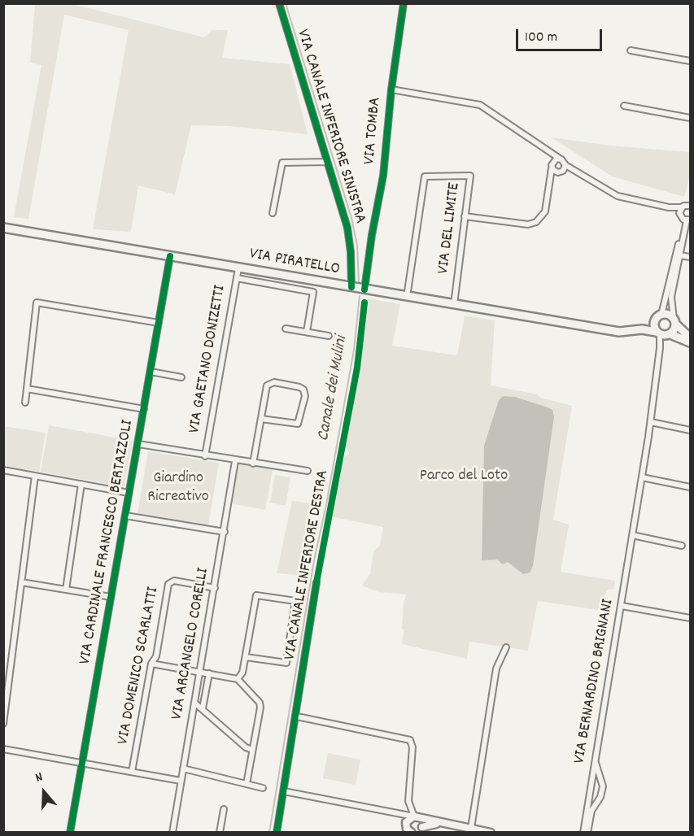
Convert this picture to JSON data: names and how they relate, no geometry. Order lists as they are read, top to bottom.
{
  "streets": {
    "main road": ["VIA PIRATELLO"],
    "street": [
      "VIA CANALE INFERIORE SINISTRA",
      "VIA TOMBA",
      "VIA DEL LIMITE",
      "VIA GAETANO DONIZETTI",
      "VIA CARDINALE FRANCESCO BERTAZZOLI",
      "VIA CANALE INFERIORE DESTRA",
      "VIA ARCANGELO CORELLI",
      "VIA DOMENICO SCARLATTI",
      "VIA BERNARDINO BRIGNANI"
    ]
  },
  "crossings": [
    ["VIA CANALE INFERIORE SINISTRA", "VIA PIRATELLO"],
    ["VIA TOMBA", "VIA PIRATELLO"],
    ["VIA DEL LIMITE", "VIA PIRATELLO"],
    ["VIA PIRATELLO", "VIA GAETANO DONIZETTI"],
    ["VIA PIRATELLO", "VIA CARDINALE FRANCESCO BERTAZZOLI"],
    ["VIA PIRATELLO", "VIA BERNARDINO BRIGNANI"],
    ["VIA ARCANGELO CORELLI", "VIA DOMENICO SCARLATTI"]
  ],
  "water": ["Canale dei Mulini"],
  "parks": ["Parco del Loto", "Giardino Ricreativo"],
  "scale_bar": "100 m",
  "north": "top"
}
